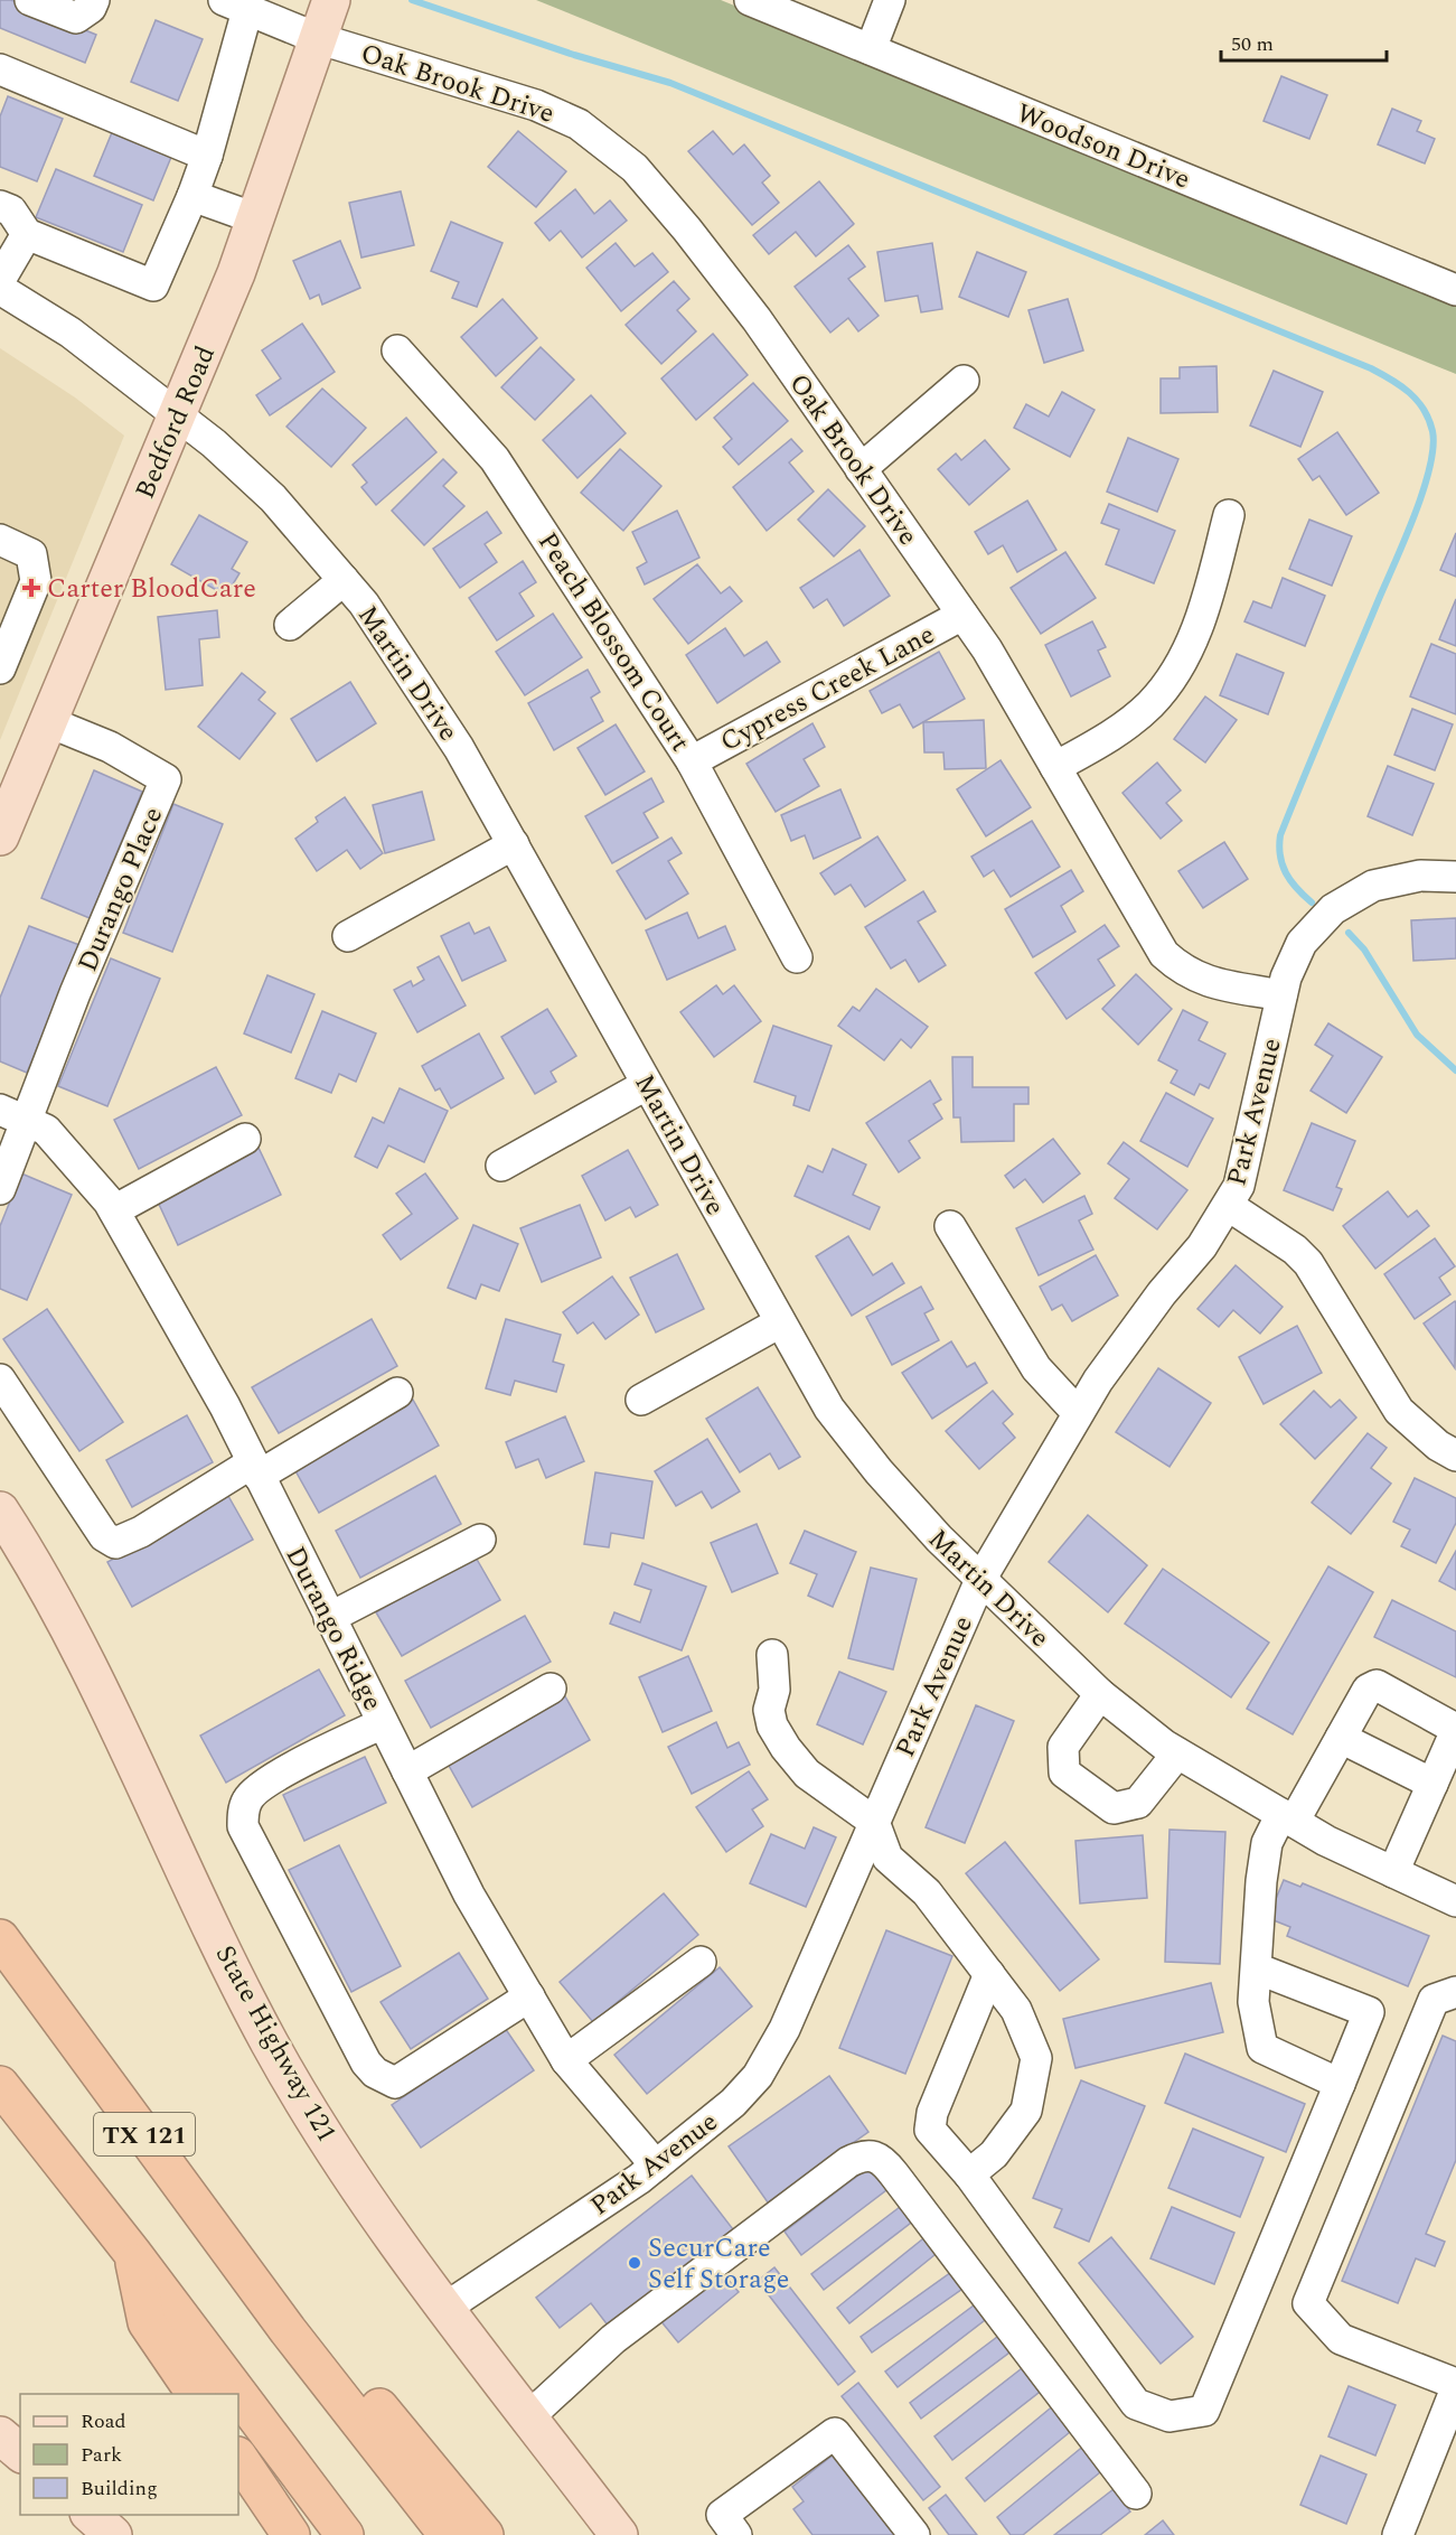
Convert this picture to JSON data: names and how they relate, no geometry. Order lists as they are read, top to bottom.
{
  "streets": {
    "highway": ["TX 121"],
    "main road": ["Bedford Road", "State Highway 121"],
    "street": [
      "Oak Brook Drive",
      "Woodson Drive",
      "Peach Blossom Court",
      "Martin Drive",
      "Cypress Creek Lane",
      "Durango Place",
      "Park Avenue",
      "Durango Ridge"
    ]
  },
  "crossings": [
    ["Oak Brook Drive", "Bedford Road"],
    ["Oak Brook Drive", "Cypress Creek Lane"],
    ["Oak Brook Drive", "Park Avenue"],
    ["Bedford Road", "Martin Drive"],
    ["Bedford Road", "Durango Place"],
    ["Peach Blossom Court", "Cypress Creek Lane"],
    ["Martin Drive", "Park Avenue"],
    ["Durango Place", "Durango Ridge"],
    ["Park Avenue", "Durango Ridge"],
    ["Park Avenue", "State Highway 121"]
  ],
  "places": {
    "health": ["Carter BloodCare"],
    "other": ["SecurCare Self Storage"]
  },
  "legend": ["Road", "Park", "Building"],
  "scale_bar": "50 m"
}
